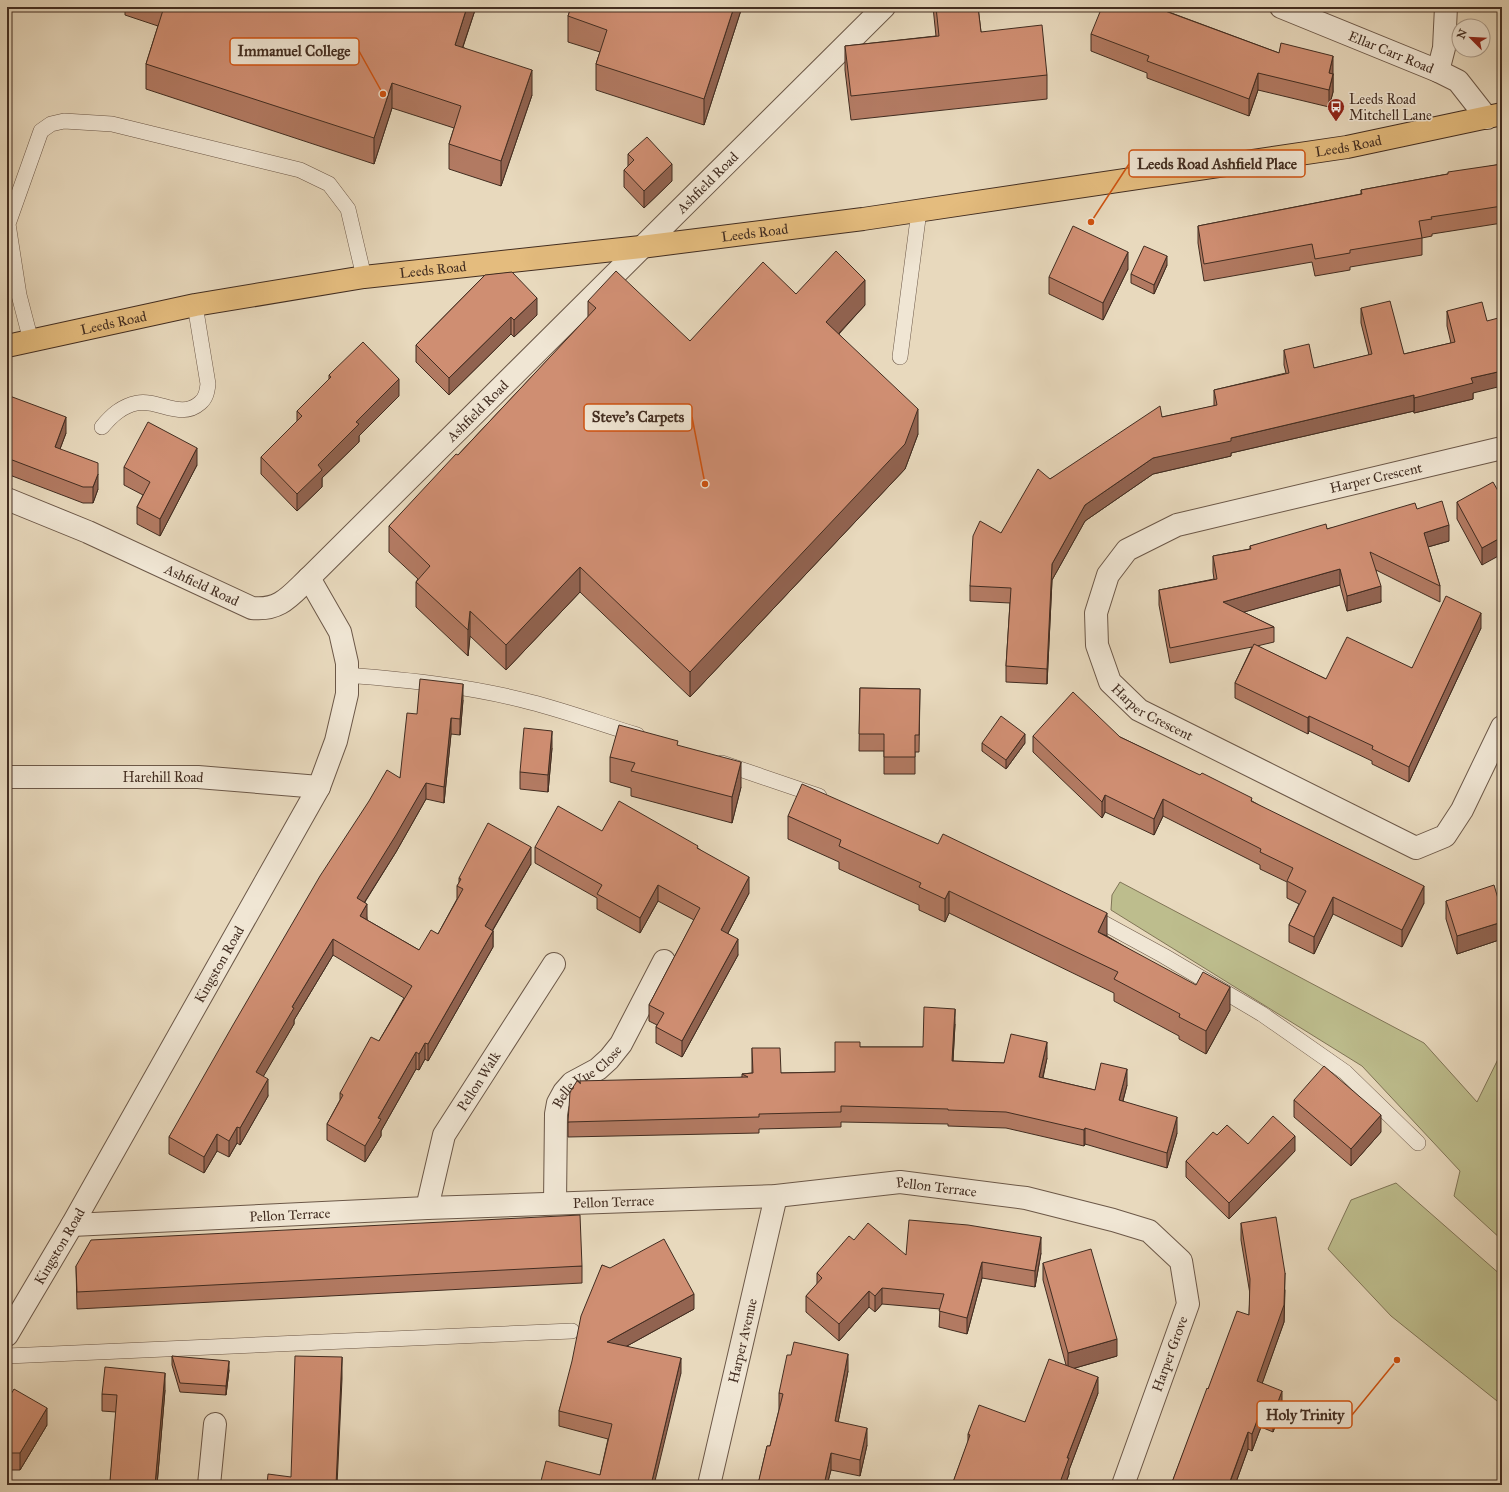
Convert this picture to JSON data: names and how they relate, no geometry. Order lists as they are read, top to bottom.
{
  "streets": {
    "main road": ["Leeds Road"],
    "street": [
      "Ellar Carr Road",
      "Ashfield Road",
      "Harper Crescent",
      "Harehill Road",
      "Kingston Road",
      "Belle Vue Close",
      "Pellon Walk",
      "Pellon Terrace",
      "Harper Avenue",
      "Harper Grove"
    ]
  },
  "crossings": [
    ["Ellar Carr Road", "Leeds Road"],
    ["Leeds Road", "Ashfield Road"],
    ["Ashfield Road", "Kingston Road"],
    ["Harehill Road", "Kingston Road"],
    ["Kingston Road", "Pellon Terrace"],
    ["Belle Vue Close", "Pellon Terrace"],
    ["Pellon Walk", "Pellon Terrace"],
    ["Pellon Terrace", "Harper Avenue"],
    ["Pellon Terrace", "Harper Grove"]
  ],
  "places": {
    "other": [
      "Immanuel College",
      "Leeds Road Ashfield Place",
      "Steve's Carpets",
      "Holy Trinity"
    ],
    "bus stop": ["Leeds Road Mitchell Lane"]
  },
  "north": "top left"
}
